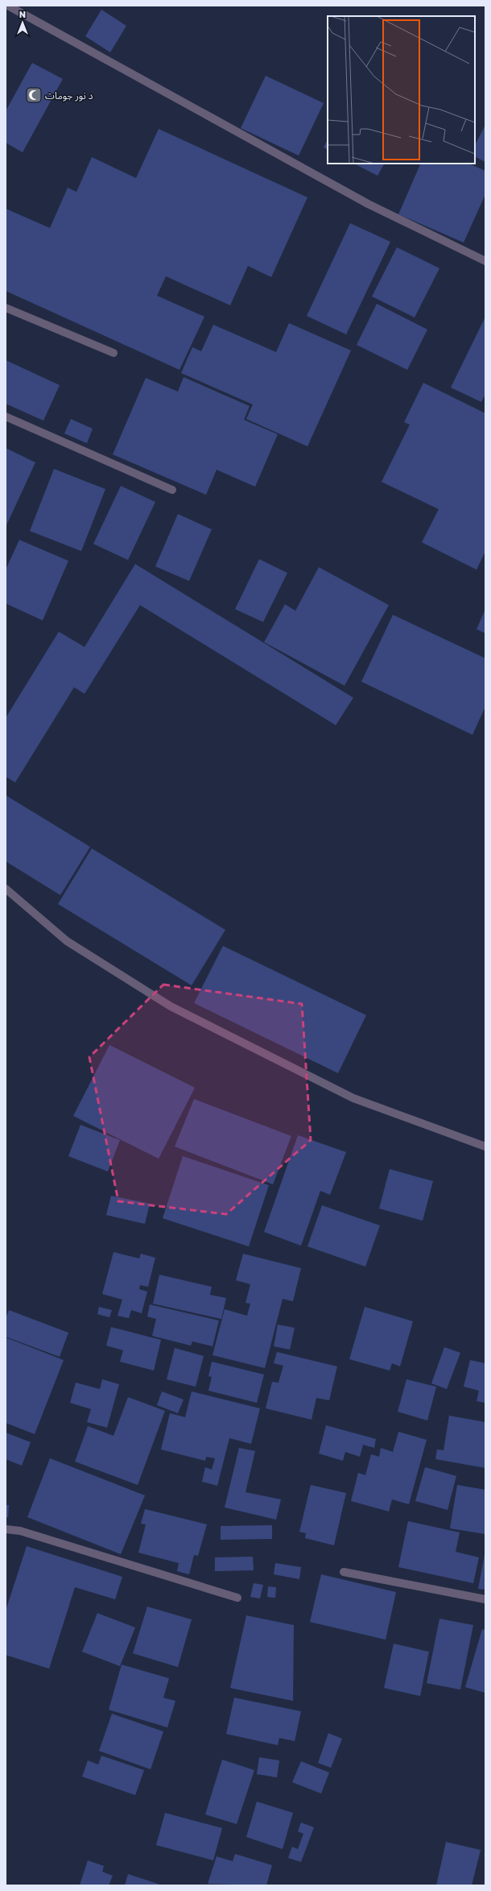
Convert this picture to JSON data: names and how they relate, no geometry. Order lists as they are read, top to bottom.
{
  "places": {
    "mosque": ["د نور جومات"]
  },
  "north": "top"
}
